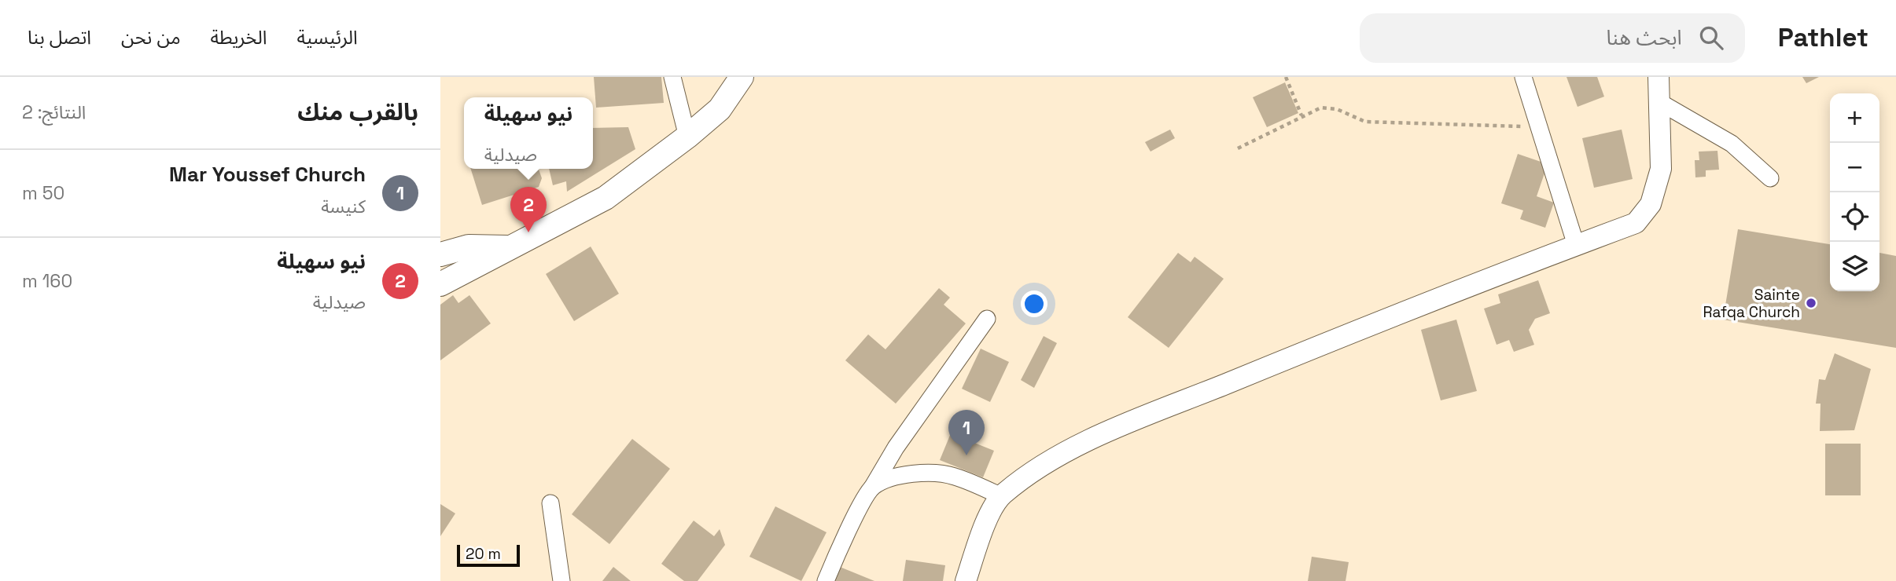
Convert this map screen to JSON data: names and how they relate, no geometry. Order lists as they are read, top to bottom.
{
  "places": ["Sainte Rafqa Church"],
  "scale_bar": "20 m",
  "page": {
    "header": "Pathlet",
    "search": "ابحث هنا",
    "nav": [
      "الرئيسية",
      "الخريطة",
      "من نحن",
      "اتصل بنا"
    ],
    "heading": ["بالقرب منك", "النتائج: 2"],
    "map_buttons": ["+", "−"],
    "popup": ["نيو سهيلة", "صيدلية"],
    "list": [
      {
        "mark": "1",
        "name": "Mar Youssef Church",
        "note": "كنيسة",
        "value": "50 m"
      },
      {
        "mark": "2",
        "name": "نيو سهيلة",
        "note": "صيدلية",
        "value": "160 m"
      }
    ],
    "pins": ["2", "1"],
    "scale": "20 m"
  }
}
